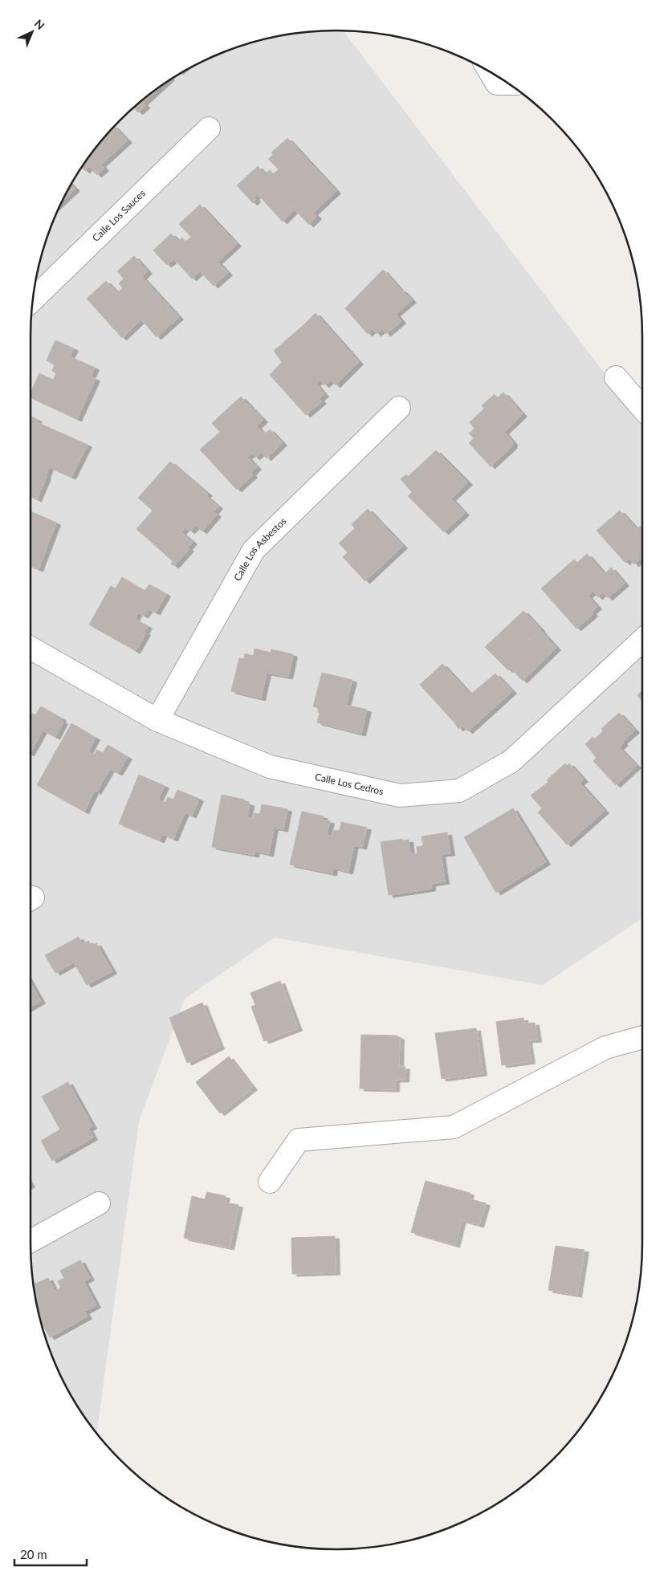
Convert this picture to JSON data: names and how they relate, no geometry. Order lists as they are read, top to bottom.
{
  "streets": {
    "street": ["Calle Los Sauces", "Calle Los Asbestos", "Calle Los Cedros"]
  },
  "crossings": [
    ["Calle Los Asbestos", "Calle Los Cedros"]
  ],
  "scale_bar": "20 m",
  "north": "top right"
}
